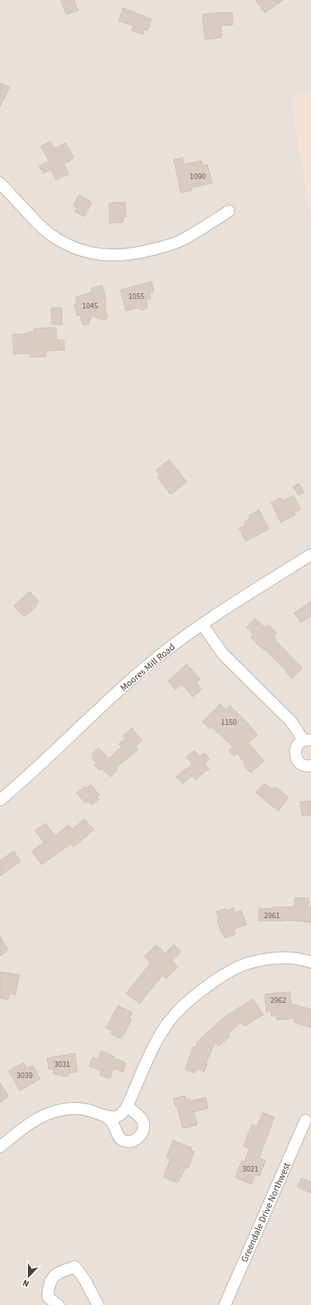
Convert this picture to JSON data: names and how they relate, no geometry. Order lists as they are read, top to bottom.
{
  "streets": {
    "street": ["Moores Mill Road", "Greendale Drive Northwest"]
  },
  "house_numbers": [
    "1090",
    "1055",
    "1045",
    "1150",
    "2961",
    "2962",
    "3031",
    "3039",
    "3021"
  ],
  "north": "bottom"
}
